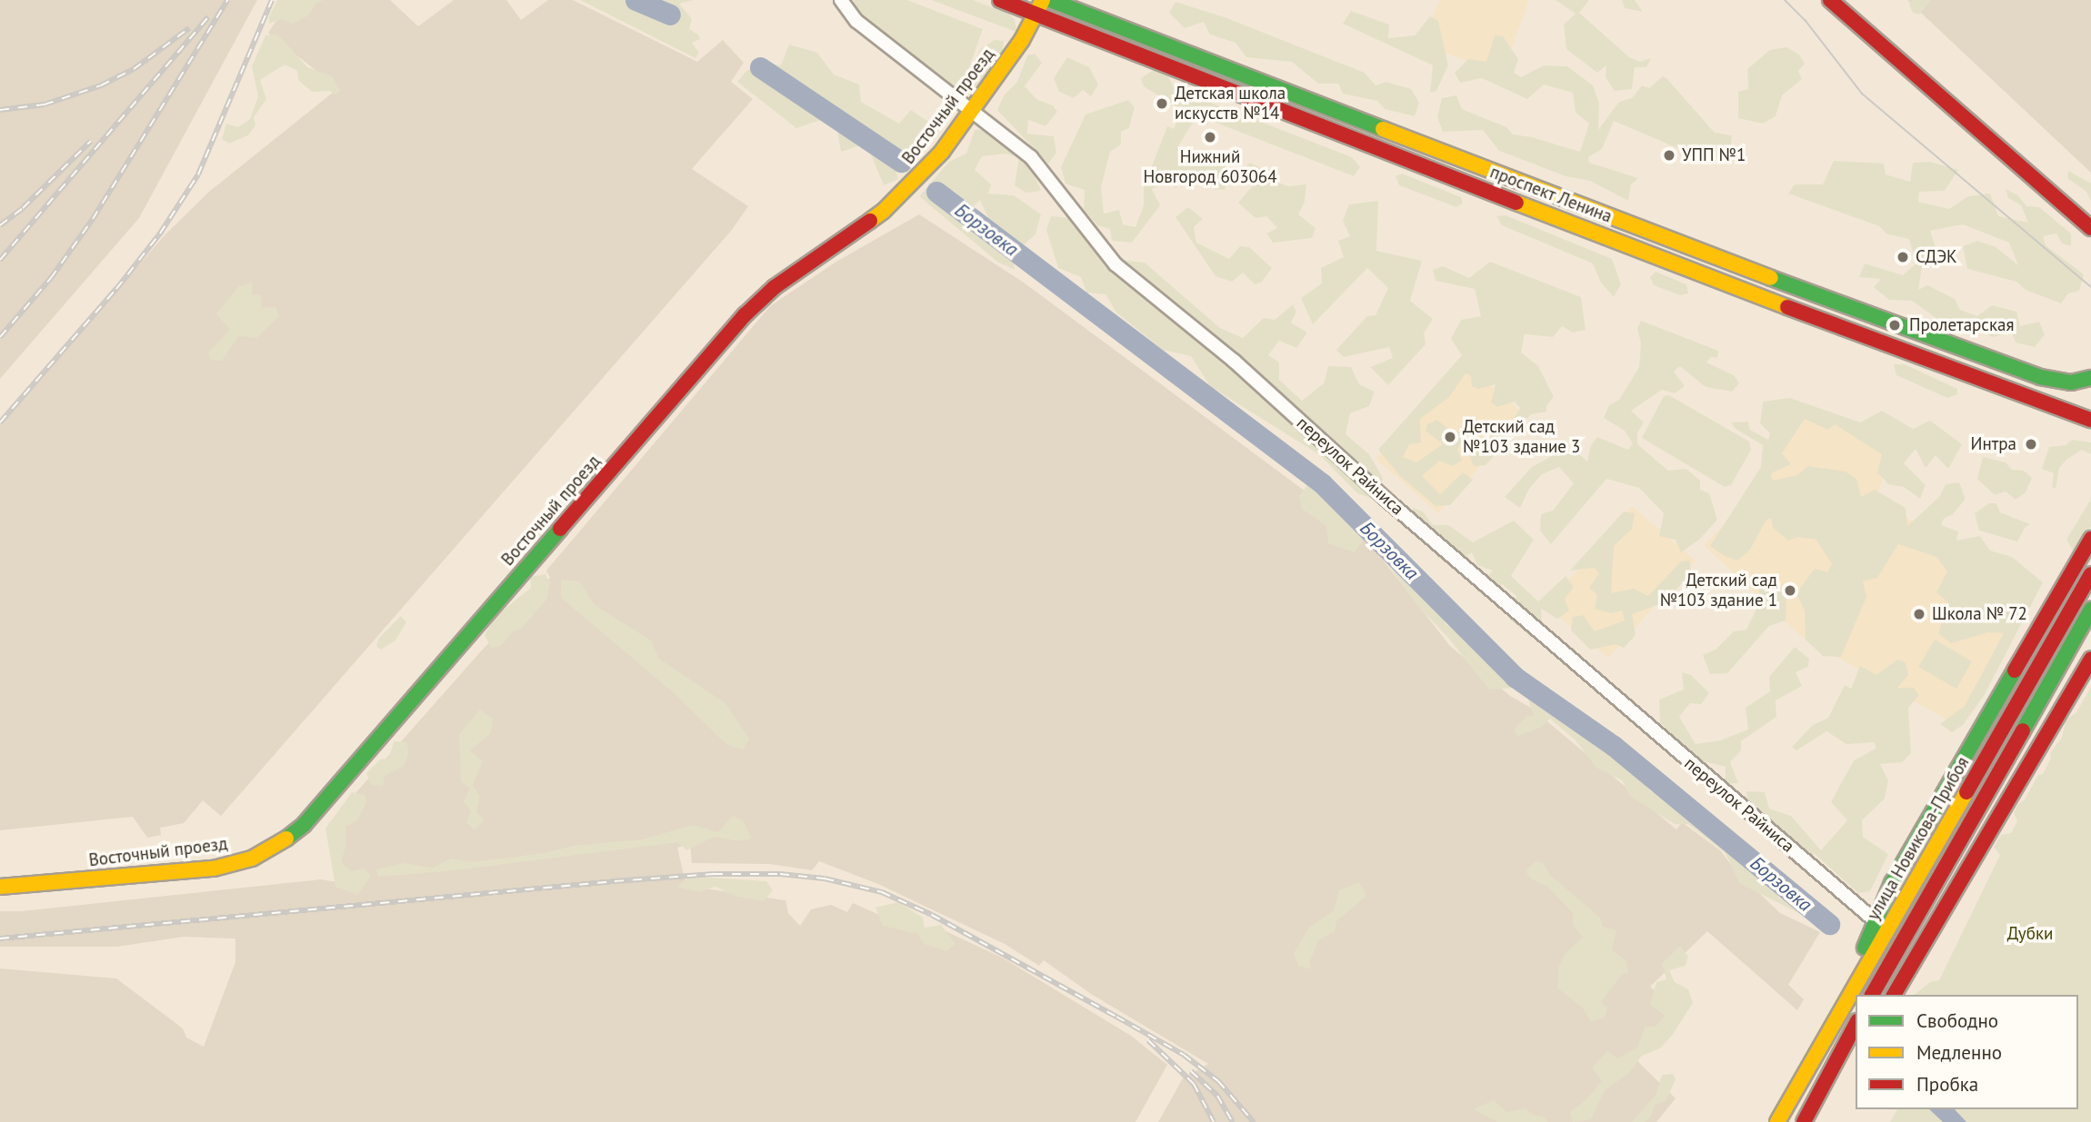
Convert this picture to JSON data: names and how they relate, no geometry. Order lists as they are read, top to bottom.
{
  "streets": {
    "main road": ["Восточный проезд", "проспект Ленина", "улица Новикова-Прибоя"],
    "street": ["переулок Райниса"]
  },
  "crossings": [
    ["Восточный проезд", "проспект Ленина"],
    ["Восточный проезд", "переулок Райниса"]
  ],
  "water": ["Борзовка"],
  "parks": ["Дубки"],
  "places": [
    "Детская школа искусств №14",
    "Нижний Новгород 603064",
    "УПП №1",
    "СДЭК",
    "Пролетарская",
    "Детский сад №103 здание 3",
    "Интра",
    "Детский сад №103 здание 1",
    "Школа № 72"
  ],
  "legend": ["Свободно", "Медленно", "Пробка"]
}
